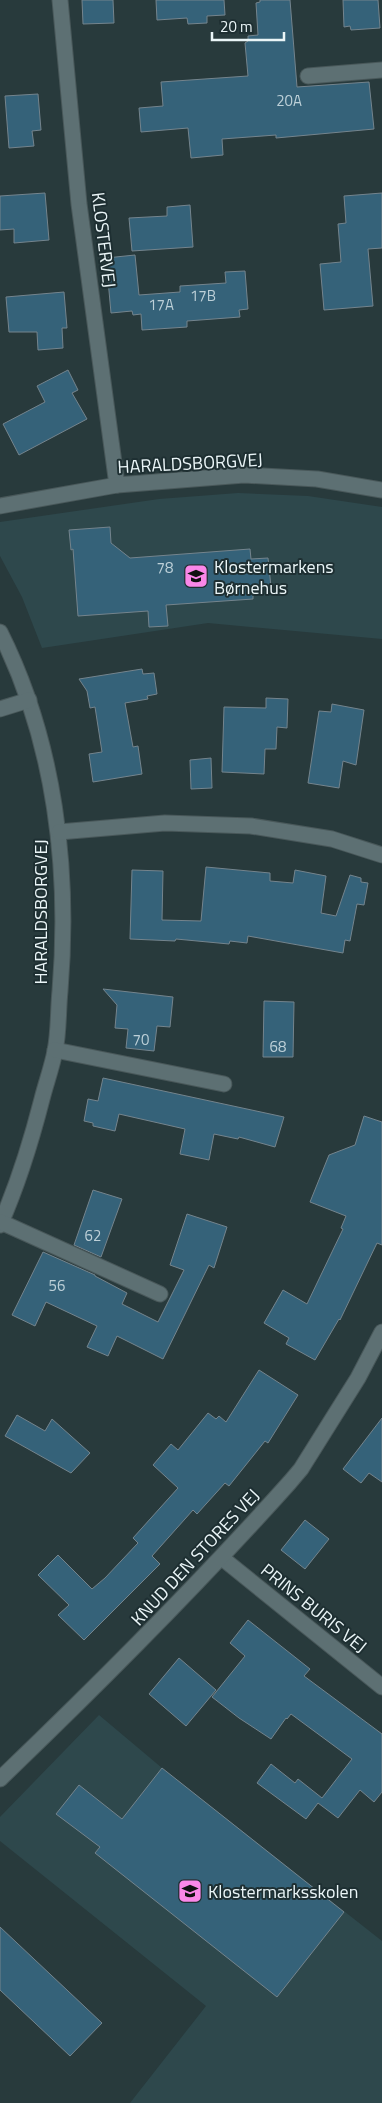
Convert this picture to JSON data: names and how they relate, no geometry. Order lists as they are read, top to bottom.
{
  "streets": {
    "street": [
      "KLOSTERVEJ",
      "HARALDSBORGVEJ",
      "KNUD DEN STORES VEJ",
      "PRINS BURIS VEJ"
    ]
  },
  "crossings": [
    ["KLOSTERVEJ", "HARALDSBORGVEJ"],
    ["KNUD DEN STORES VEJ", "PRINS BURIS VEJ"]
  ],
  "places": {
    "school or university": ["Klostermarkens Børnehus", "Klostermarksskolen"]
  },
  "house_numbers": [
    "20A",
    "17B",
    "17A",
    "78",
    "70",
    "68",
    "62",
    "56"
  ],
  "scale_bar": "20 m"
}
